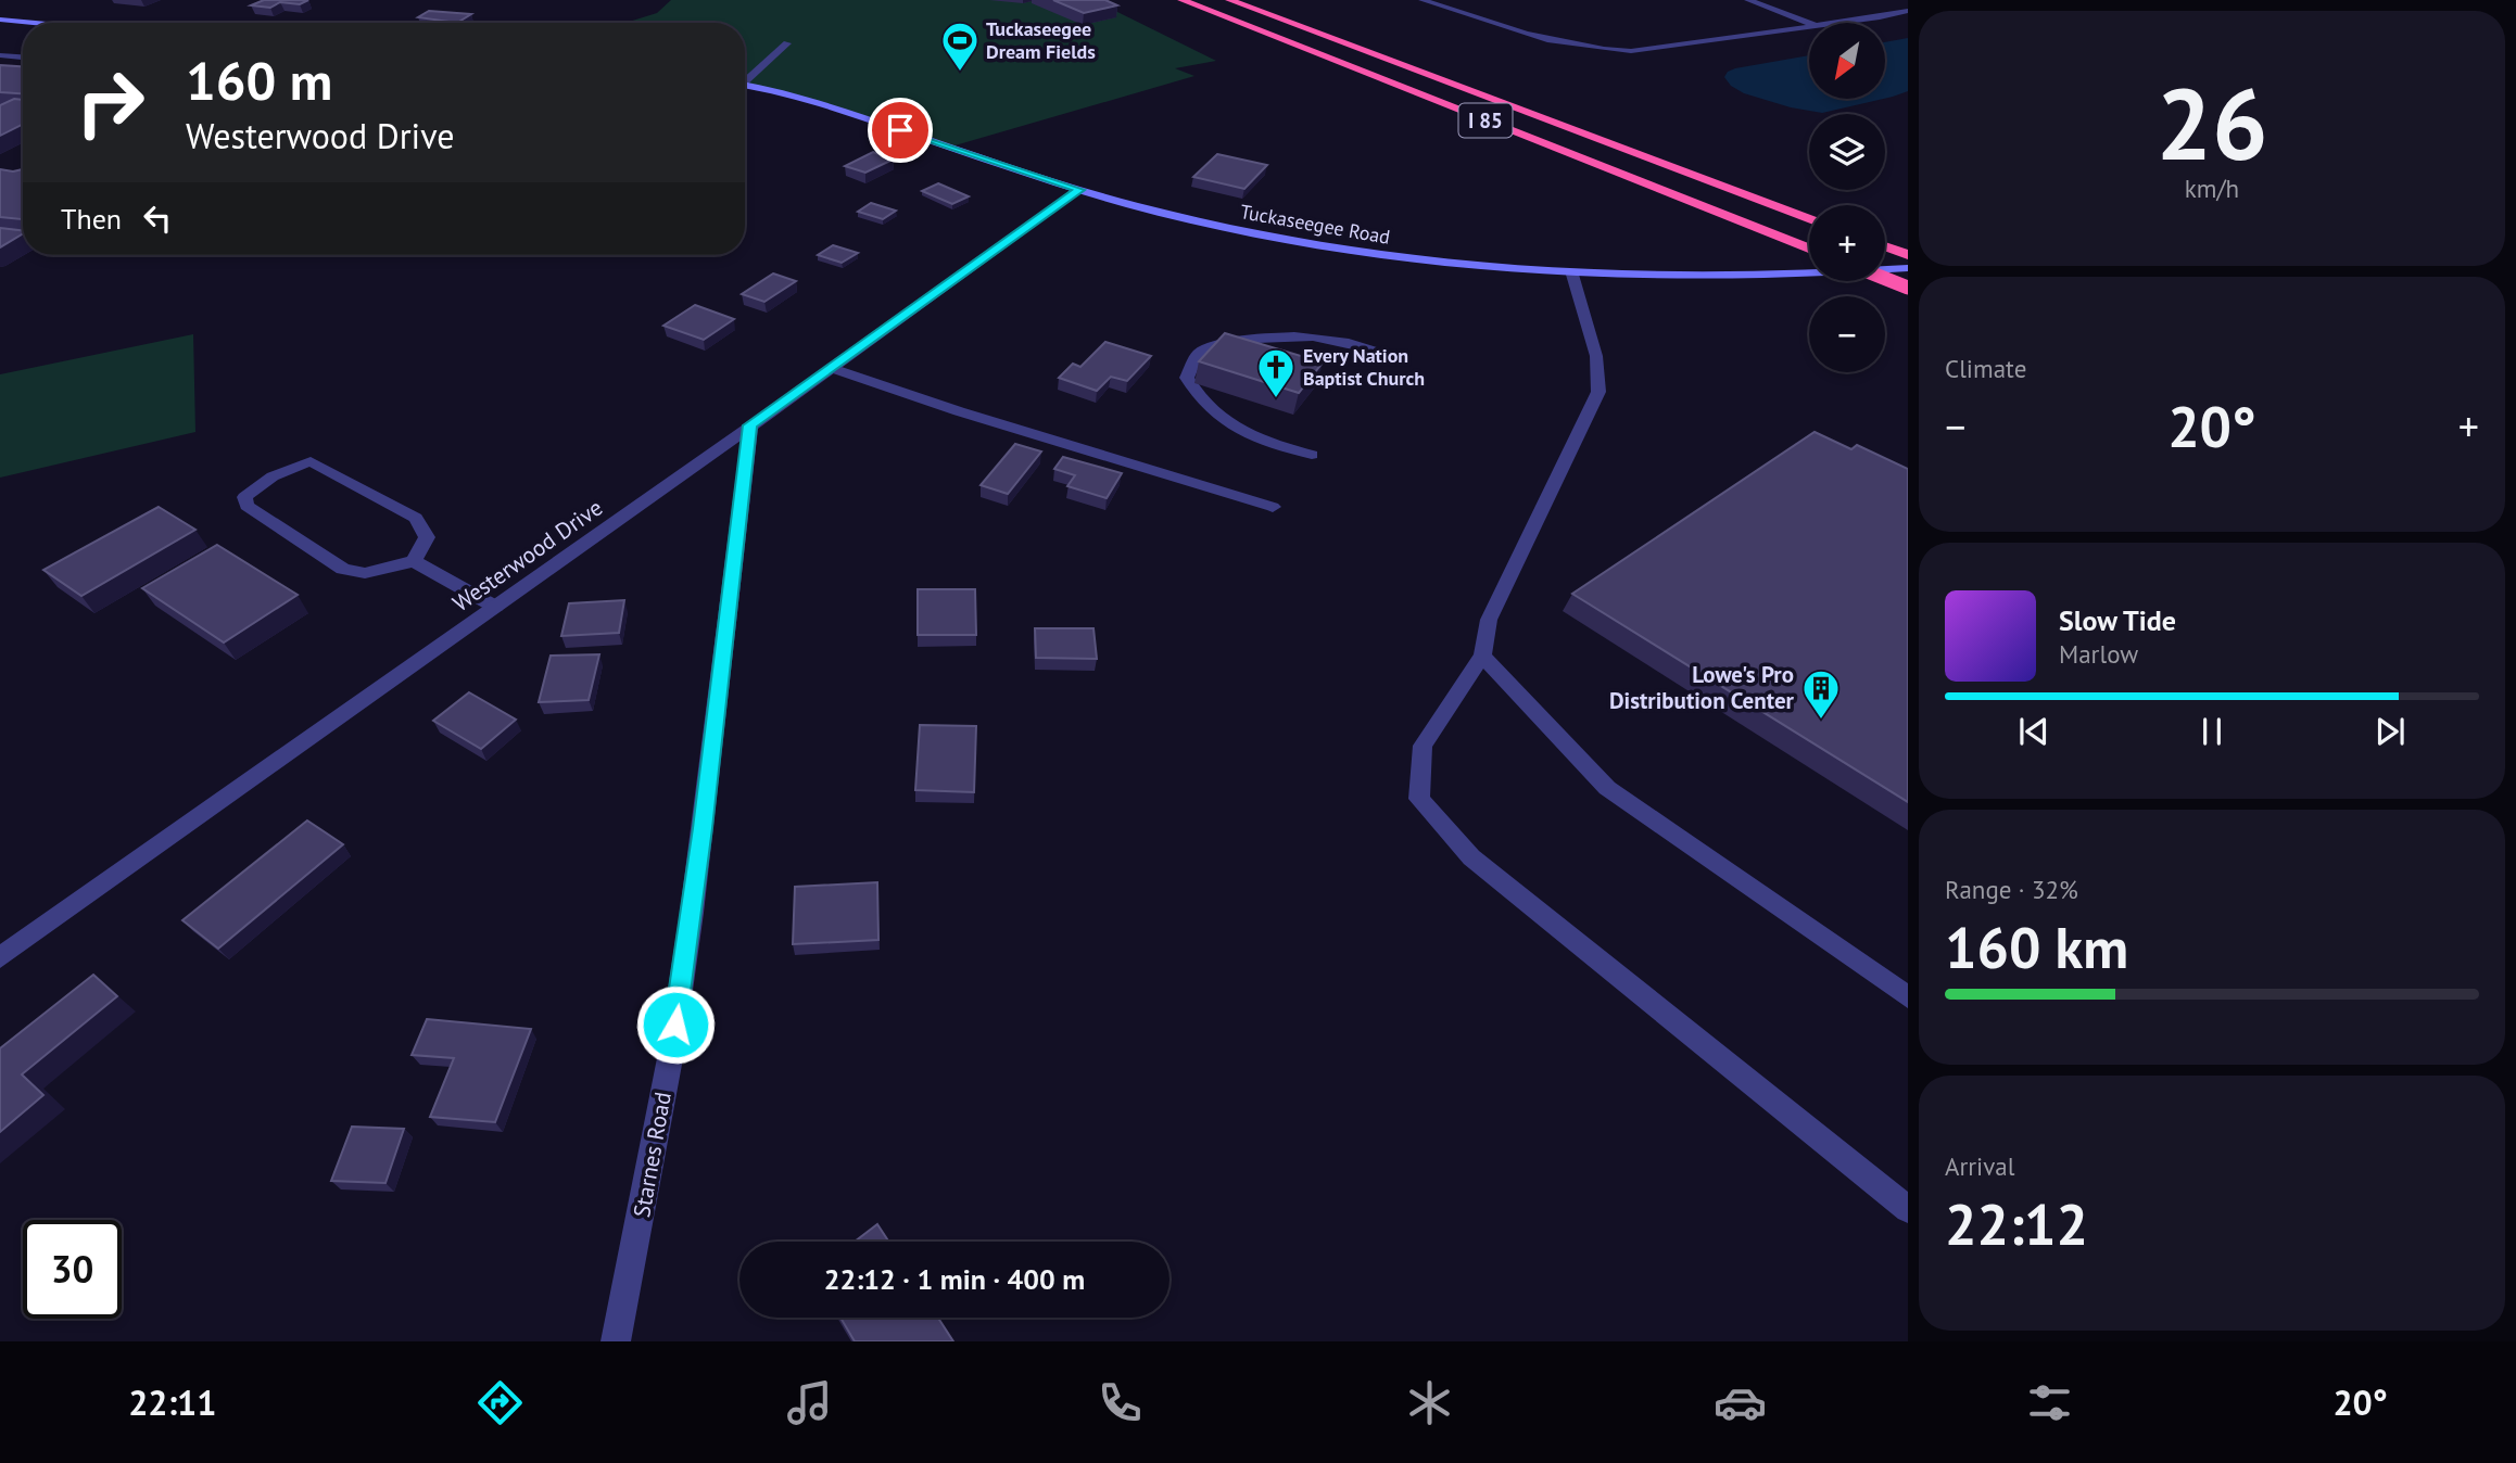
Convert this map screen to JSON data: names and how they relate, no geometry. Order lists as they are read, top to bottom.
{
  "streets": {
    "highway": ["I 85"],
    "street": ["Tuckaseegee Road", "Westerwood Drive", "Starnes Road"]
  },
  "crossings": [
    ["Tuckaseegee Road", "Westerwood Drive"],
    ["Westerwood Drive", "Starnes Road"]
  ],
  "places": {
    "sports": ["Tuckaseegee Dream Fields"],
    "church": ["Every Nation Baptist Church"],
    "building": ["Lowe's Pro Distribution Center"]
  },
  "north": "bottom left",
  "page": {
    "tile": [
      ["26", "km/h"],
      "Climate",
      ["Range · 32%", "160 km"],
      ["Arrival", "22:12"]
    ],
    "map_buttons": ["+", "−"],
    "turn": ["160 m", "Westerwood Drive"],
    "then": "Then",
    "heat": ["−", "20°", "+"],
    "song": ["Slow Tide", "Marlow"],
    "limit": "30",
    "trip": "22:12 · 1 min · 400 m",
    "tabs": ["22:11", "20°"]
  }
}
